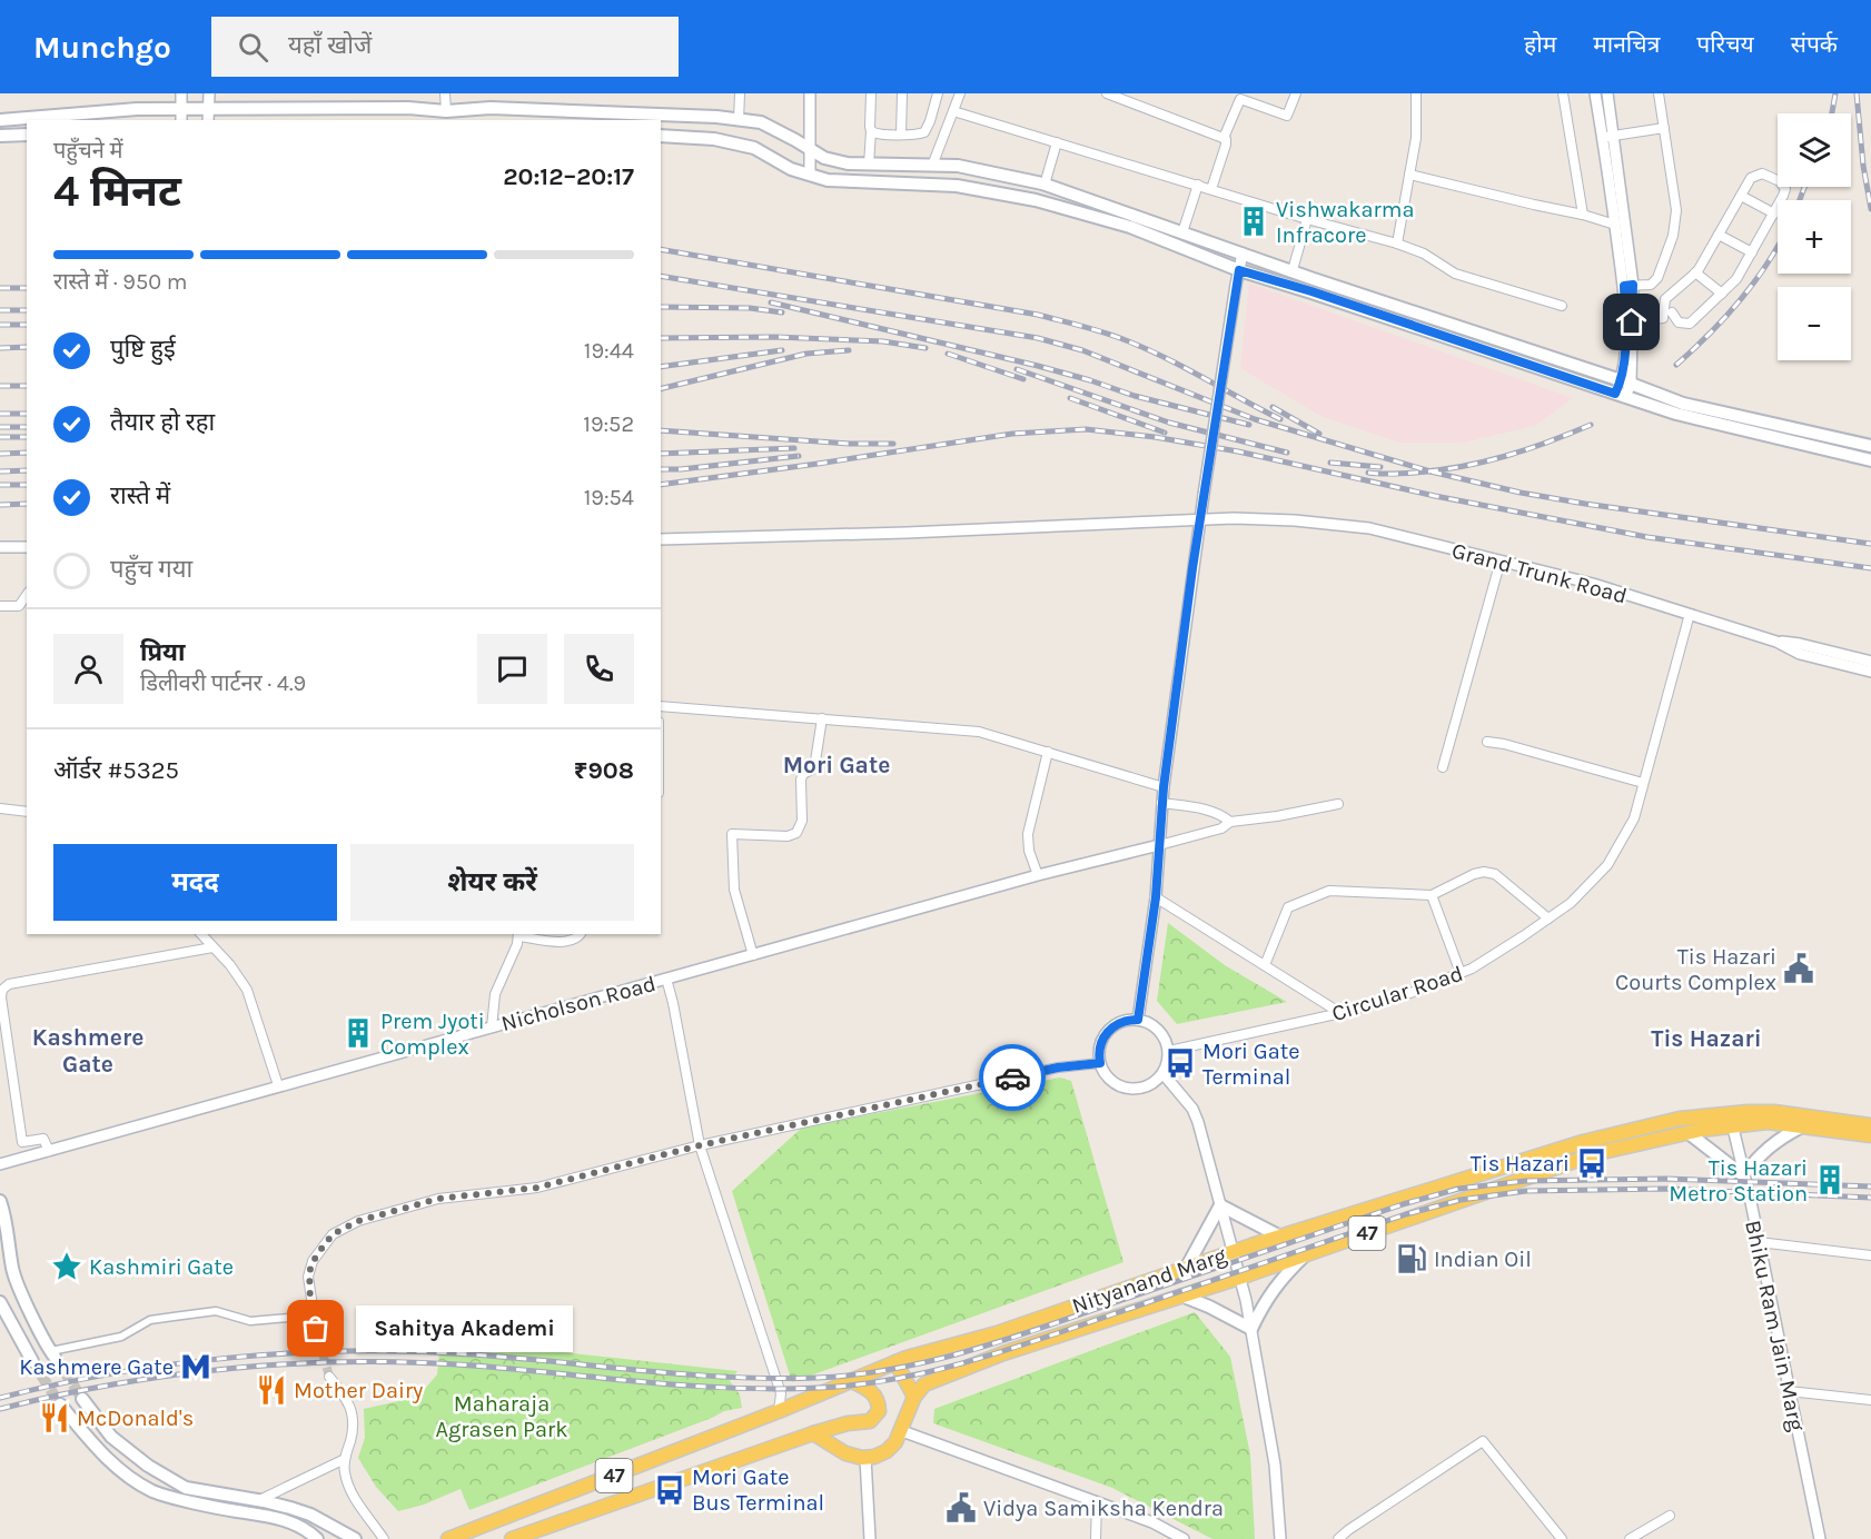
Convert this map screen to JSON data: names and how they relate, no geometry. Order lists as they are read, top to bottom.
{
  "streets": {
    "main road": ["47", "Nityanand Marg"],
    "street": [
      "Grand Trunk Road",
      "Circular Road",
      "Nicholson Road",
      "Bhiku Ram Jain Marg"
    ]
  },
  "crossings": [
    ["Grand Trunk Road", "Circular Road"],
    ["Nityanand Marg", "Bhiku Ram Jain Marg"]
  ],
  "districts": ["Mori Gate", "Kashmere Gate", "Tis Hazari"],
  "parks": ["Maharaja Agrasen Park"],
  "places": {
    "building": ["Vishwakarma Infracore", "Prem Jyoti Complex", "Tis Hazari Metro Station"],
    "public building": ["Tis Hazari Courts Complex", "Vidya Samiksha Kendra"],
    "bus stop": ["Mori Gate Terminal", "Tis Hazari", "Mori Gate Bus Terminal"],
    "fuel station": ["Indian Oil"],
    "place": ["Kashmiri Gate"],
    "other": ["Sahitya Akademi"],
    "metro station": ["Kashmere Gate"],
    "restaurant": ["Mother Dairy", "McDonald's"]
  },
  "page": {
    "header": "Munchgo",
    "search": "यहाँ खोजें",
    "nav": [
      "होम",
      "मानचित्र",
      "परिचय",
      "संपर्क"
    ],
    "map_buttons": ["+", "−"],
    "heading": ["4 मिनट", "पहुँचने में", "20:12–20:17"],
    "panel": [
      "प्रिया",
      "डिलीवरी पार्टनर · 4.9",
      "ऑर्डर #5325",
      "₹908"
    ],
    "bar": "रास्ते में · 950 m",
    "list": [
      ["पुष्टि हुई", "19:44"],
      ["तैयार हो रहा", "19:52"],
      ["रास्ते में", "19:54"],
      "पहुँच गया"
    ],
    "buttons": ["मदद", "शेयर करें"],
    "bubble": "Sahitya Akademi"
  }
}
